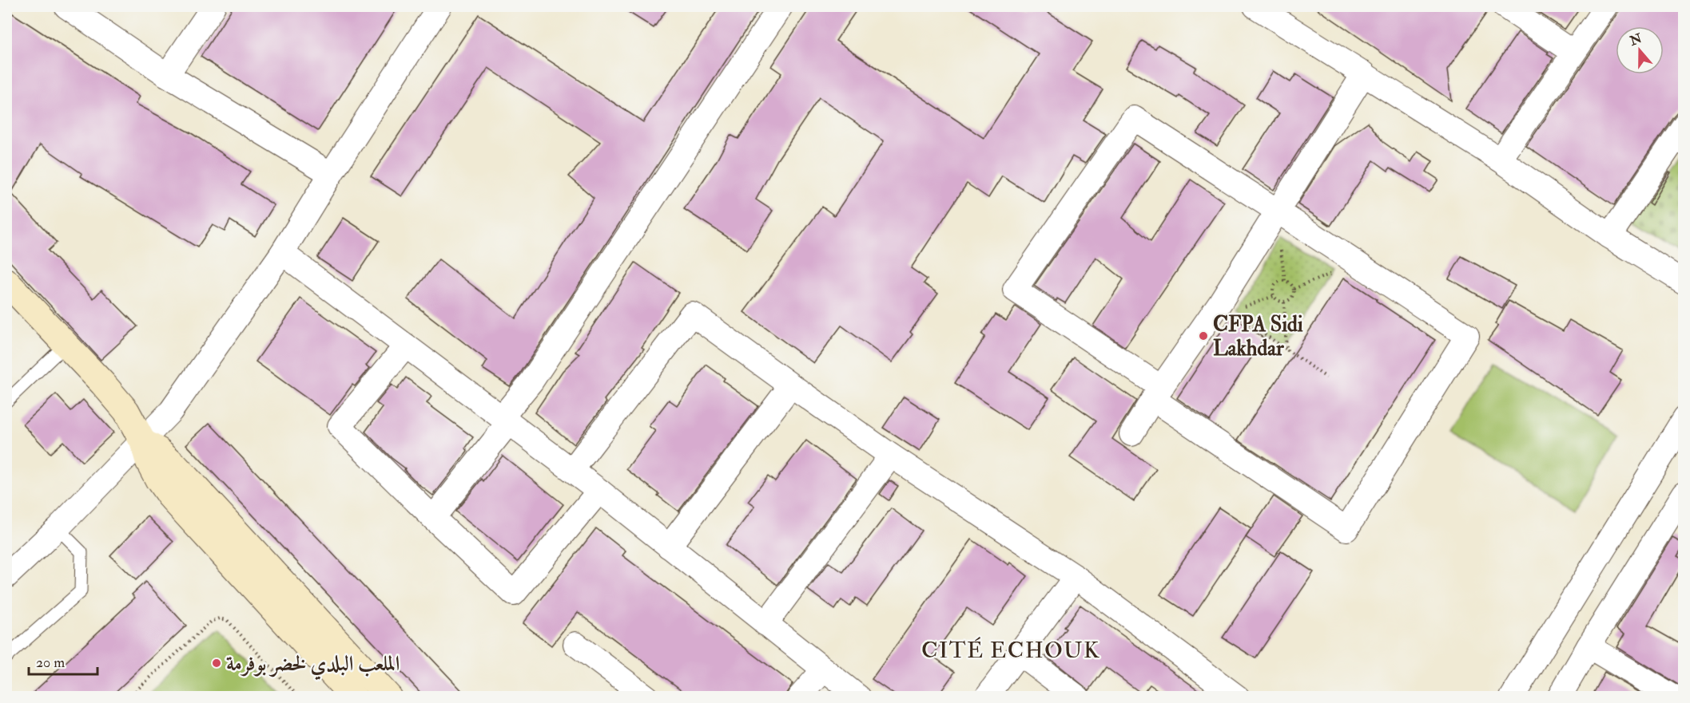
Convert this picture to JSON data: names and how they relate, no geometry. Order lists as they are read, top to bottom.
{
  "districts": ["CITÉ ECHOUK"],
  "places": ["CFPA Sidi Lakhdar", "الملعب البلدي لخضر بوفرمة"],
  "scale_bar": "20 m",
  "north": "top"
}
